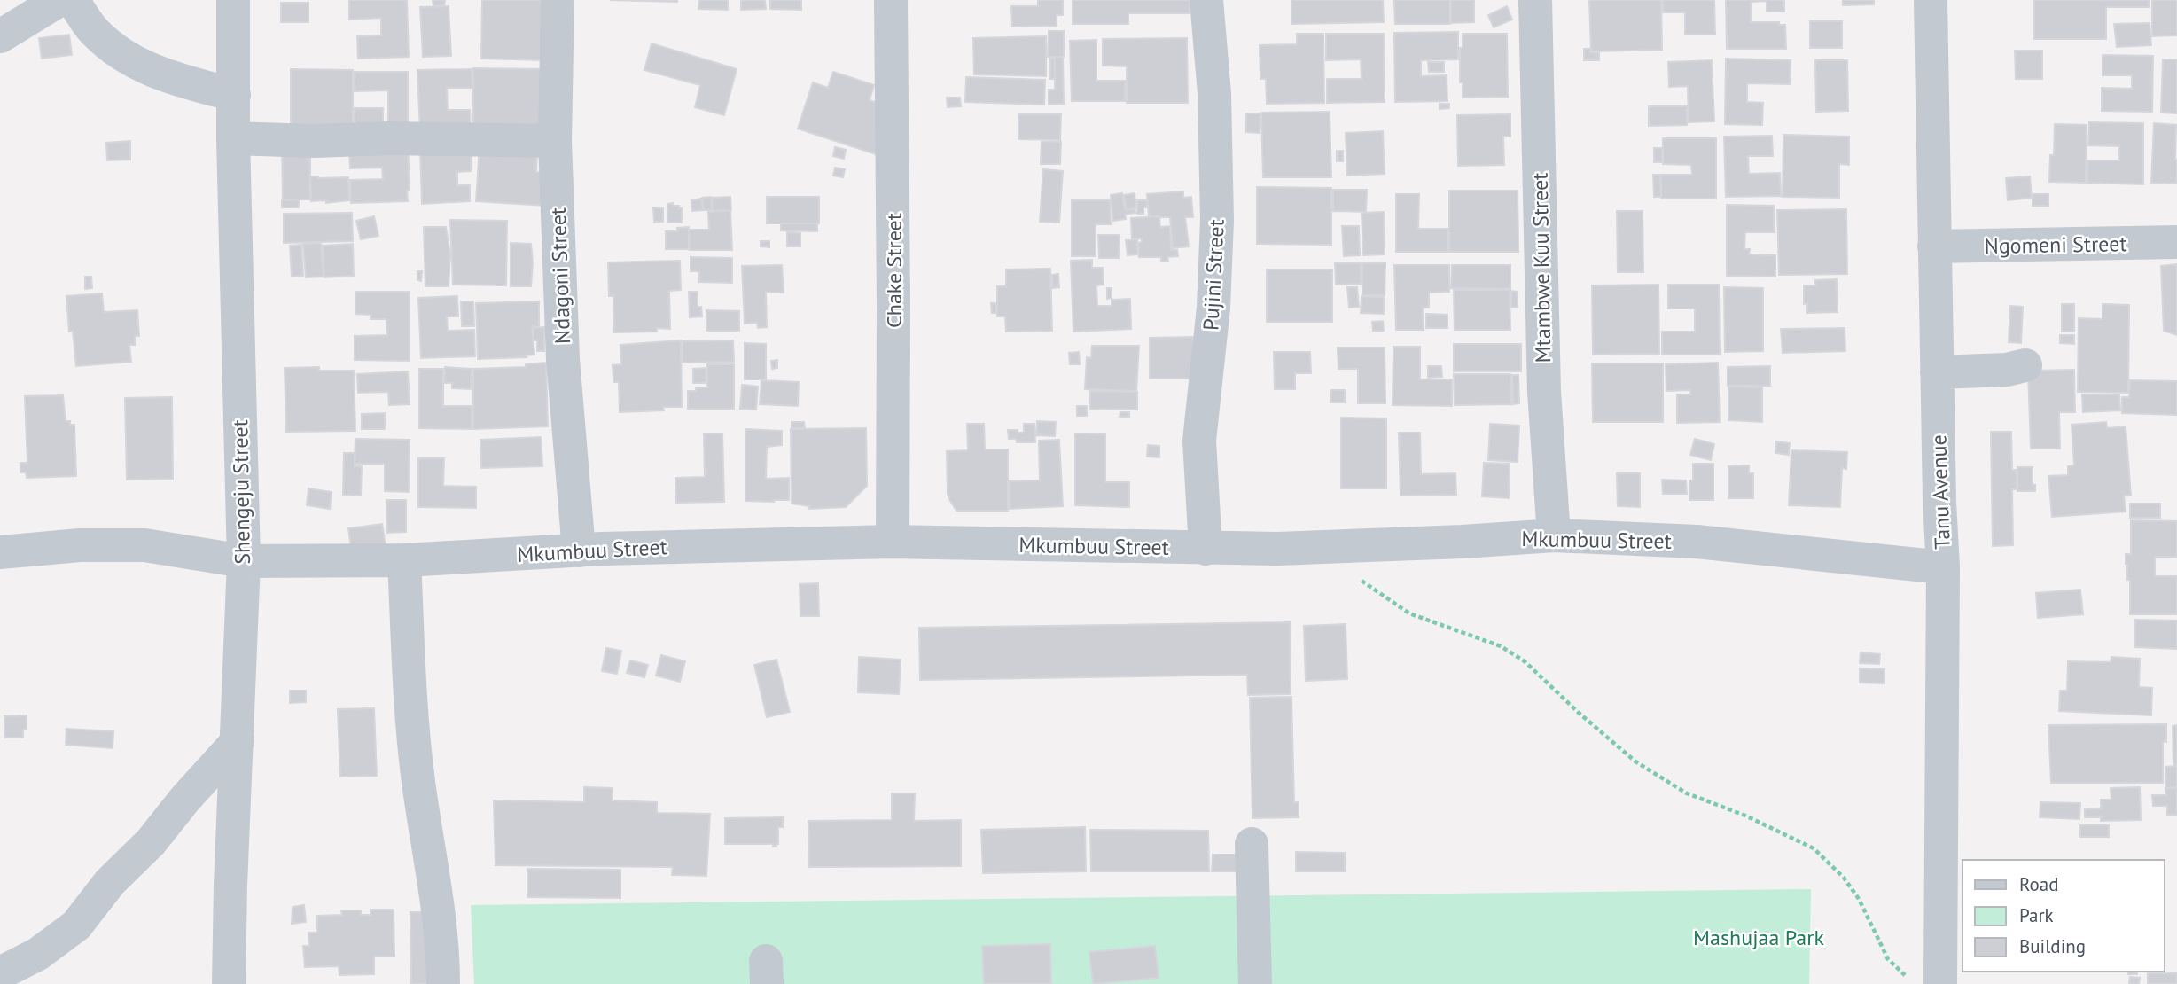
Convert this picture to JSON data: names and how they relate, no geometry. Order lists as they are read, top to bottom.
{
  "streets": {
    "street": [
      "Ngomeni Street",
      "Mtambwe Kuu Street",
      "Chake Street",
      "Pujini Street",
      "Ndagoni Street",
      "Shengeju Street",
      "Tanu Avenue",
      "Mkumbuu Street"
    ]
  },
  "crossings": [
    ["Ngomeni Street", "Tanu Avenue"],
    ["Mtambwe Kuu Street", "Mkumbuu Street"],
    ["Chake Street", "Mkumbuu Street"],
    ["Pujini Street", "Mkumbuu Street"],
    ["Ndagoni Street", "Mkumbuu Street"],
    ["Shengeju Street", "Mkumbuu Street"],
    ["Tanu Avenue", "Mkumbuu Street"]
  ],
  "parks": ["Mashujaa Park"],
  "legend": ["Road", "Park", "Building"]
}
